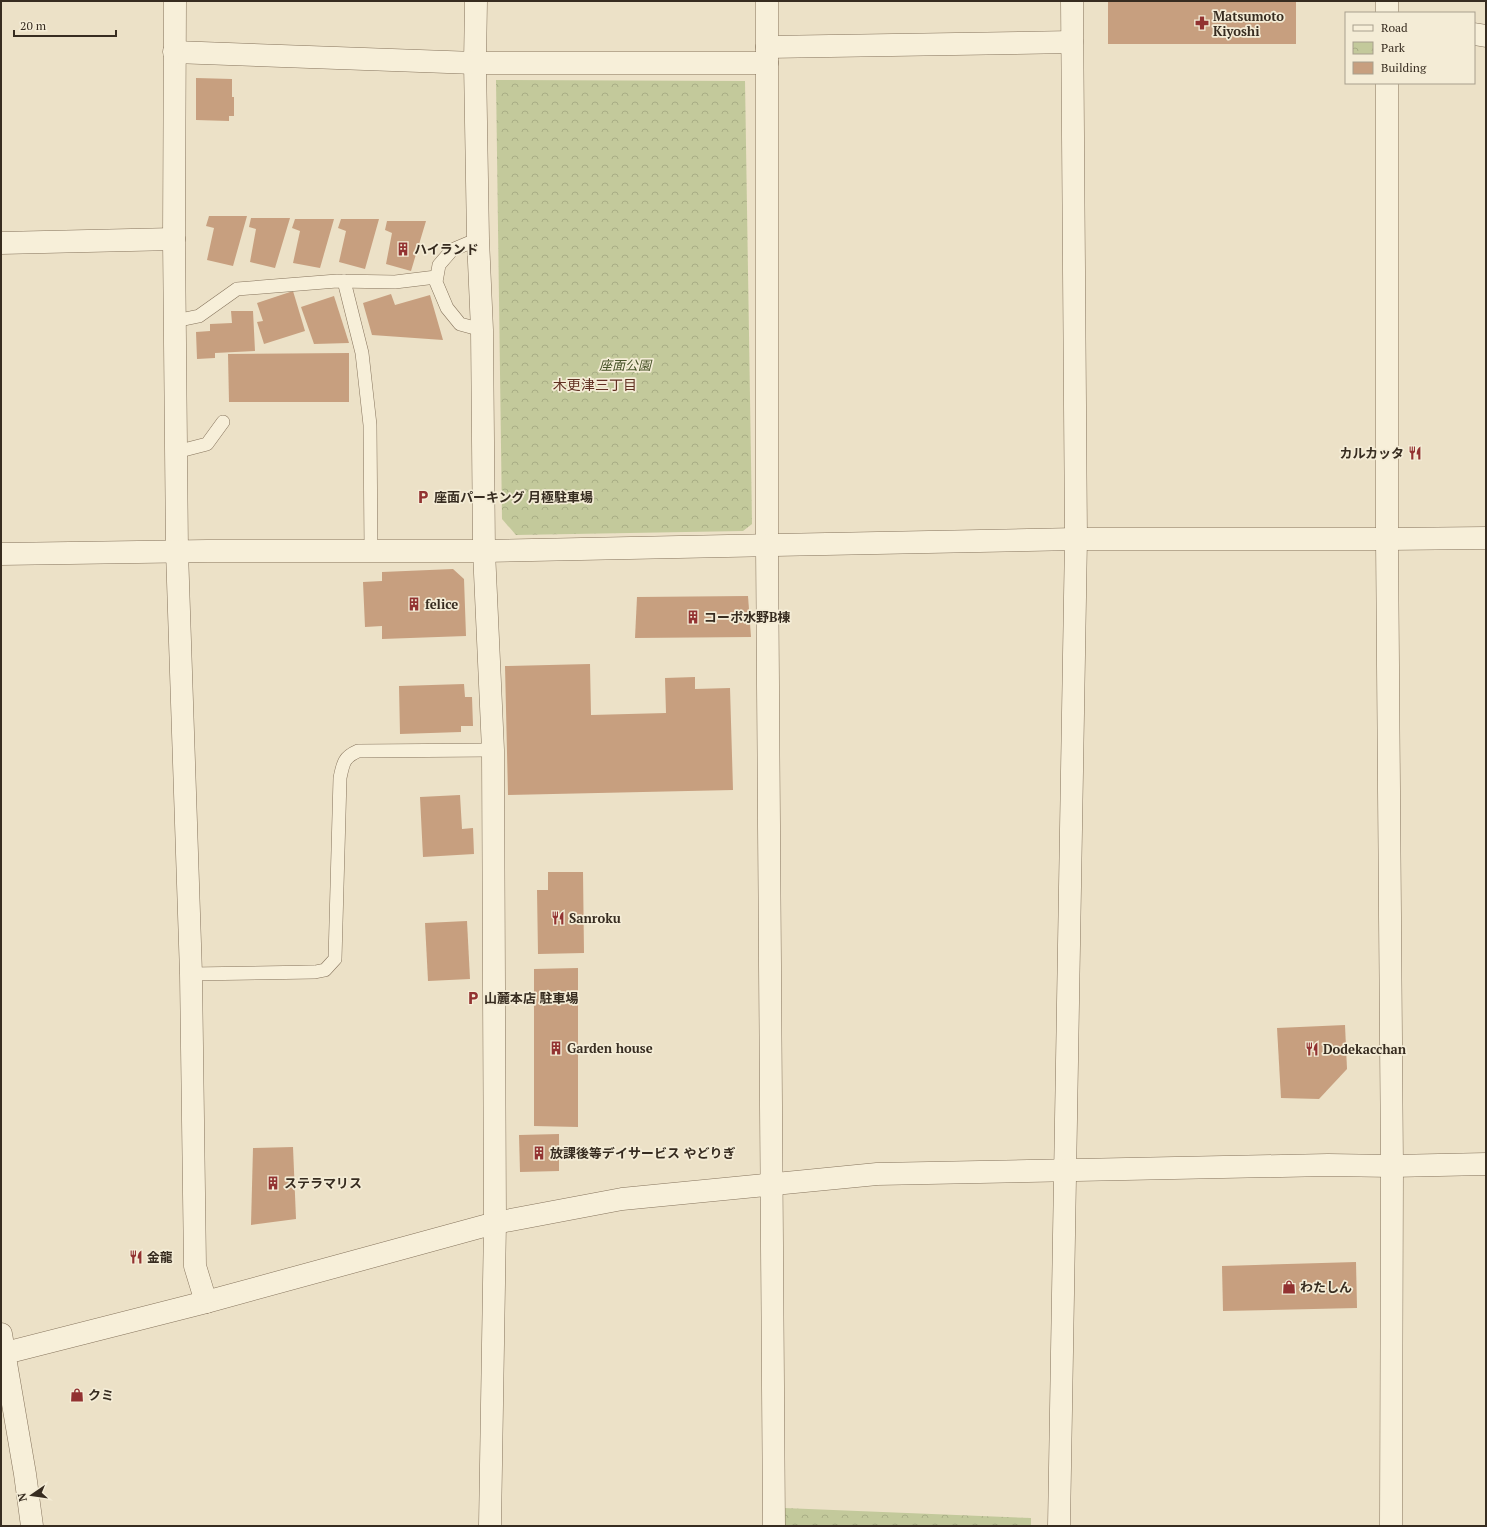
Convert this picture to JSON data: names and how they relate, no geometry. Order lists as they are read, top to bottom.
{
  "districts": ["木更津三丁目"],
  "parks": ["座面公園"],
  "places": {
    "pharmacy": ["Matsumoto Kiyoshi"],
    "building": [
      "ハイランド",
      "felice",
      "コーポ水野B棟",
      "Garden house",
      "放課後等デイサービス やどりぎ",
      "ステラマリス"
    ],
    "restaurant": [
      "カルカッタ",
      "Sanroku",
      "Dodekacchan",
      "金龍"
    ],
    "parking": ["座面パーキング 月極駐車場", "山麓本店 駐車場"],
    "shop": ["わたしん", "クミ"]
  },
  "legend": ["Road", "Park", "Building"],
  "scale_bar": "20 m",
  "north": "left"
}
